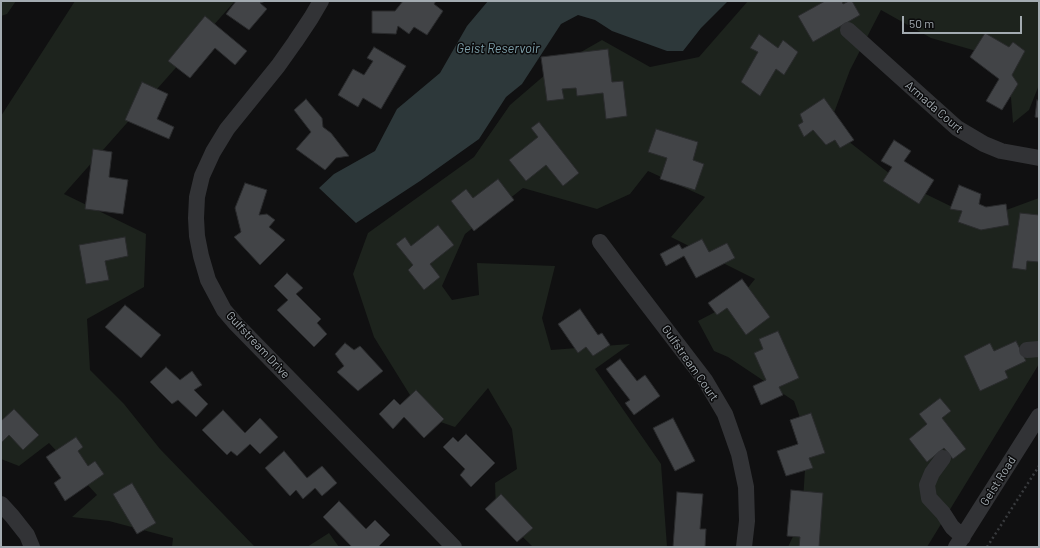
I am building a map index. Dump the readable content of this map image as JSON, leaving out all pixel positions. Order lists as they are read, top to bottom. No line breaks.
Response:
{"streets":{"street":["Armada Court","Gulfstream Drive","Gulfstream Court","Geist Road"]},"water":["Geist Reservoir"],"scale_bar":"50 m"}
